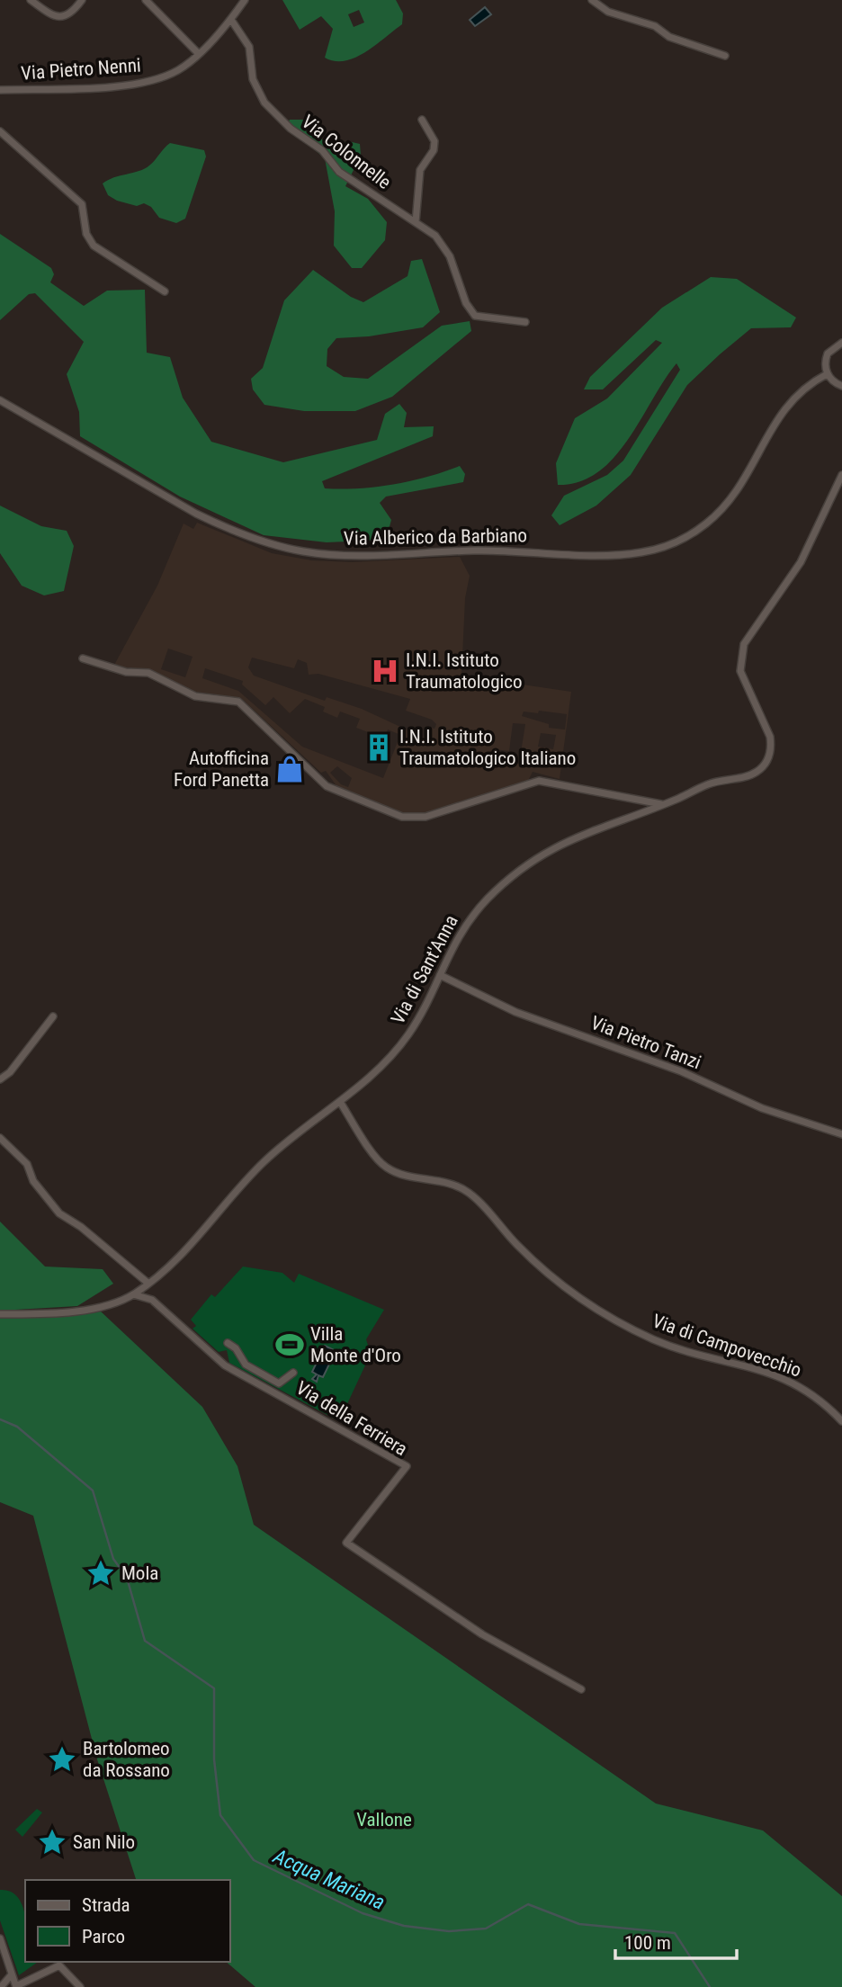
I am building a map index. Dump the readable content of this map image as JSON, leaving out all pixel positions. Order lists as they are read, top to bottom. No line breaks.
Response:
{"streets":{"street":["Via Pietro Nenni","Via Colonnelle","Via Alberico da Barbiano","Via di Sant'Anna","Via Pietro Tanzi","Via di Campovecchio","Via della Ferriera"]},"crossings":[["Via Pietro Nenni","Via Colonnelle"],["Via di Sant'Anna","Via Pietro Tanzi"],["Via di Sant'Anna","Via di Campovecchio"],["Via di Sant'Anna","Via della Ferriera"]],"water":["Acqua Mariana"],"parks":["Vallone"],"places":{"hospital":["I.N.I. Istituto Traumatologico"],"building":["I.N.I. Istituto Traumatologico Italiano"],"shop":["Autofficina Ford Panetta"],"sports":["Villa Monte d'Oro"],"place":["Mola","Bartolomeo da Rossano","San Nilo"]},"legend":["Strada","Parco"],"scale_bar":"100 m"}
